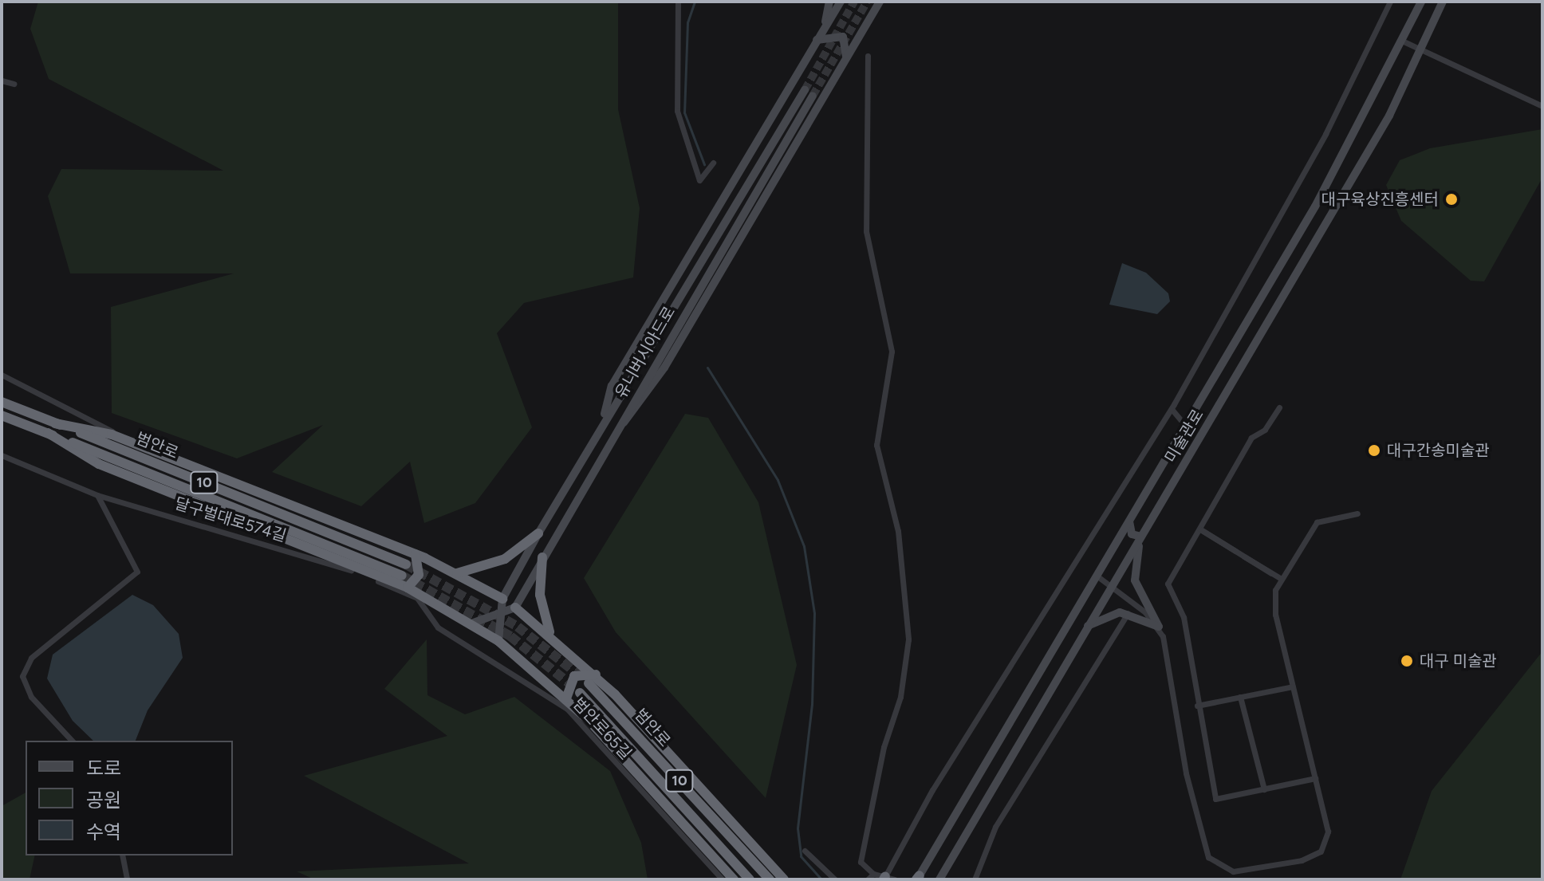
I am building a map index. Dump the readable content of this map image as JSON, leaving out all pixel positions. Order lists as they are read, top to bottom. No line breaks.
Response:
{"streets":{"highway":["범안로","10"],"main road":["유니버시아드로","미술관로"],"street":["달구벌대로574길","범안로65길"]},"crossings":[["달구벌대로574길","범안로65길"]],"places":["대구육상진흥센터","대구간송미술관","대구 미술관"],"legend":["도로","공원","수역"]}
